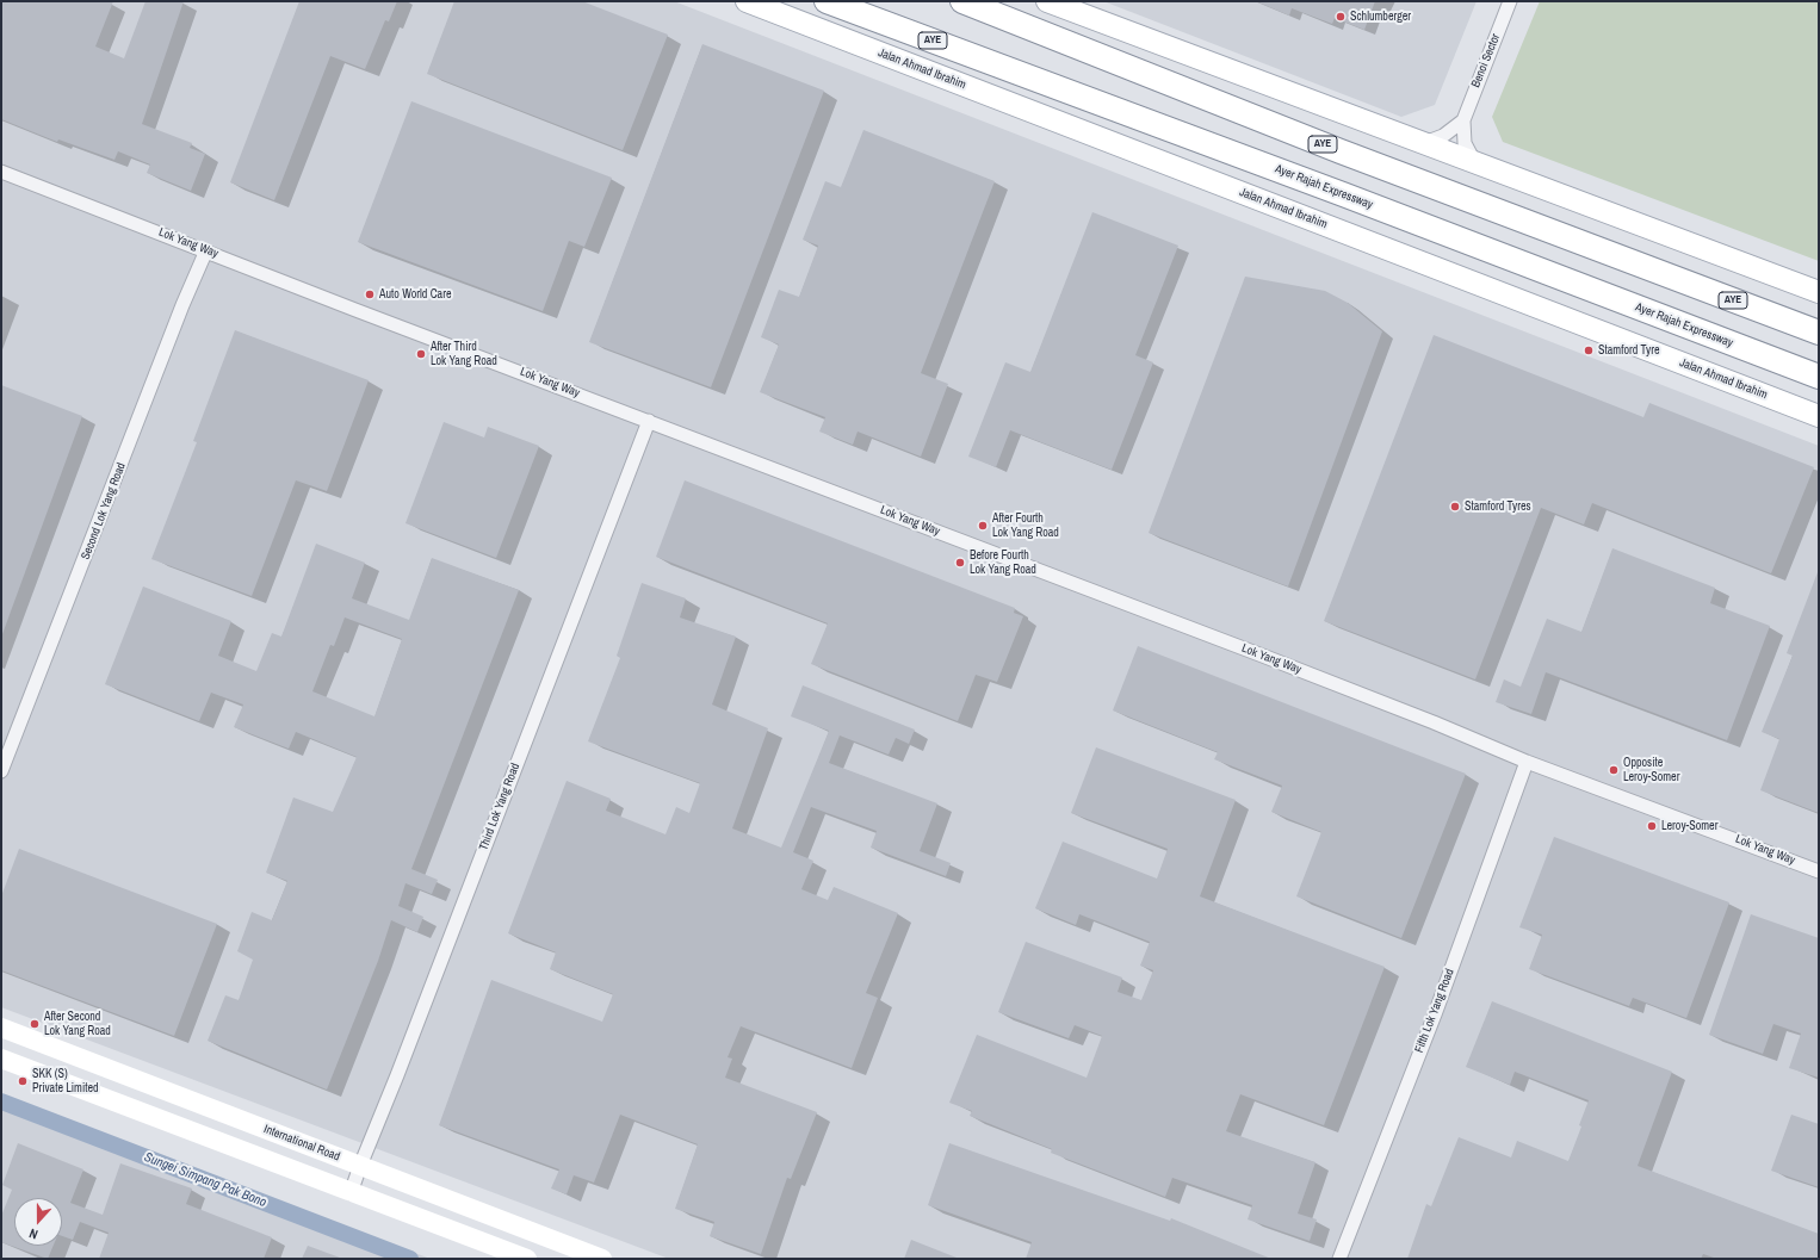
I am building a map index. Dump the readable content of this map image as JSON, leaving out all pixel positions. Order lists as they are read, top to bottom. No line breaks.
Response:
{"streets":{"highway":["AYE","Ayer Rajah Expressway"],"main road":["Jalan Ahmad Ibrahim","International Road"],"street":["Benoi Sector","Lok Yang Way","Second Lok Yang Road","Third Lok Yang Road","Fifth Lok Yang Road"]},"crossings":[["Lok Yang Way","Second Lok Yang Road"],["Lok Yang Way","Third Lok Yang Road"],["Lok Yang Way","Fifth Lok Yang Road"],["Third Lok Yang Road","International Road"]],"water":["Sungei Simpang Pak Bono"],"places":["Schlumberger","Auto World Care","Stamford Tyre","After Third Lok Yang Road","Stamford Tyres","After Fourth Lok Yang Road","Before Fourth Lok Yang Road","Opposite Leroy-Somer","Leroy-Somer","After Second Lok Yang Road","SKK (S) Private Limited"],"north":"bottom"}
